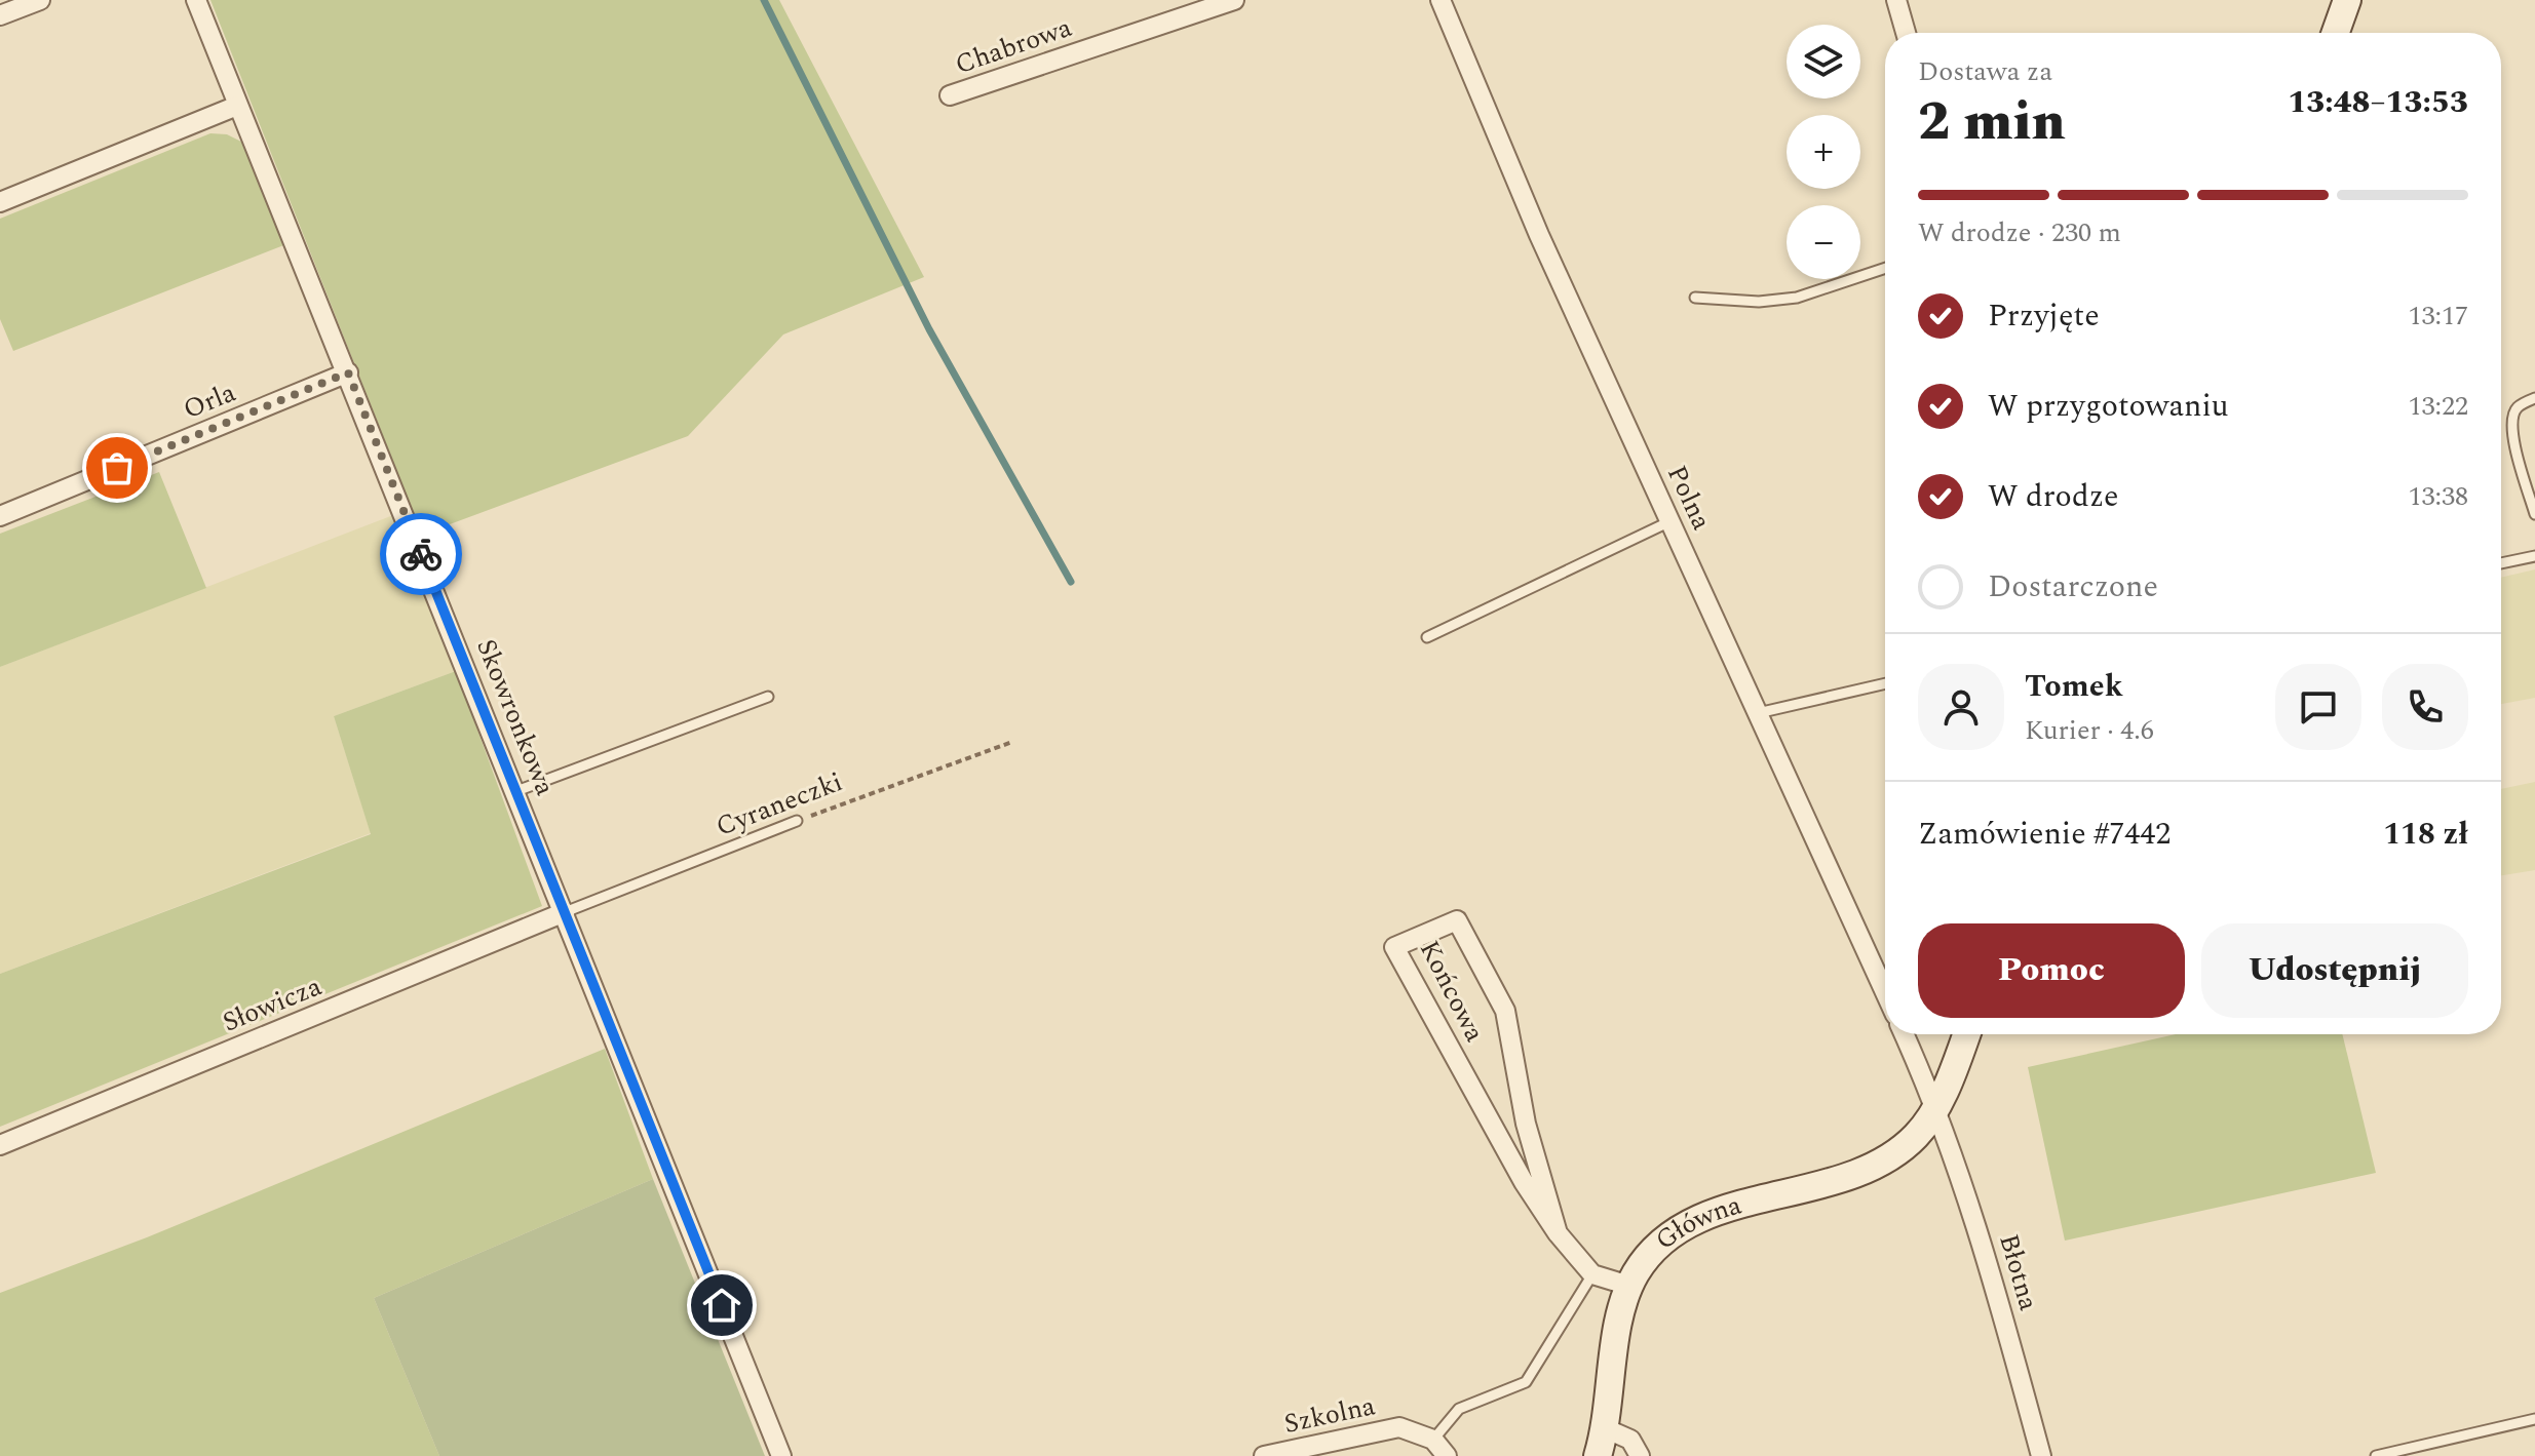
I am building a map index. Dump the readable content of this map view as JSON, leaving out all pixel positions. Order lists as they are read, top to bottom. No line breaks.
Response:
{"streets":{"street":["Chabrowa","Orla","Polna","Skowronkowa","Końcowa","Słowicza","Główna","Błotna","Szkolna"],"lane":["Cyraneczki"]},"crossings":[["Orla","Skowronkowa"],["Skowronkowa","Cyraneczki"],["Skowronkowa","Słowicza"],["Cyraneczki","Słowicza"],["Główna","Błotna"]],"page":{"map_buttons":["+","−"],"heading":["2 min","Dostawa za","13:48–13:53"],"panel":["Tomek","Kurier · 4.6","Zamówienie #7442","118 zł"],"bar":"W drodze · 230 m","list":[["Przyjęte","13:17"],["W przygotowaniu","13:22"],["W drodze","13:38"],"Dostarczone"],"buttons":["Pomoc","Udostępnij"]}}
